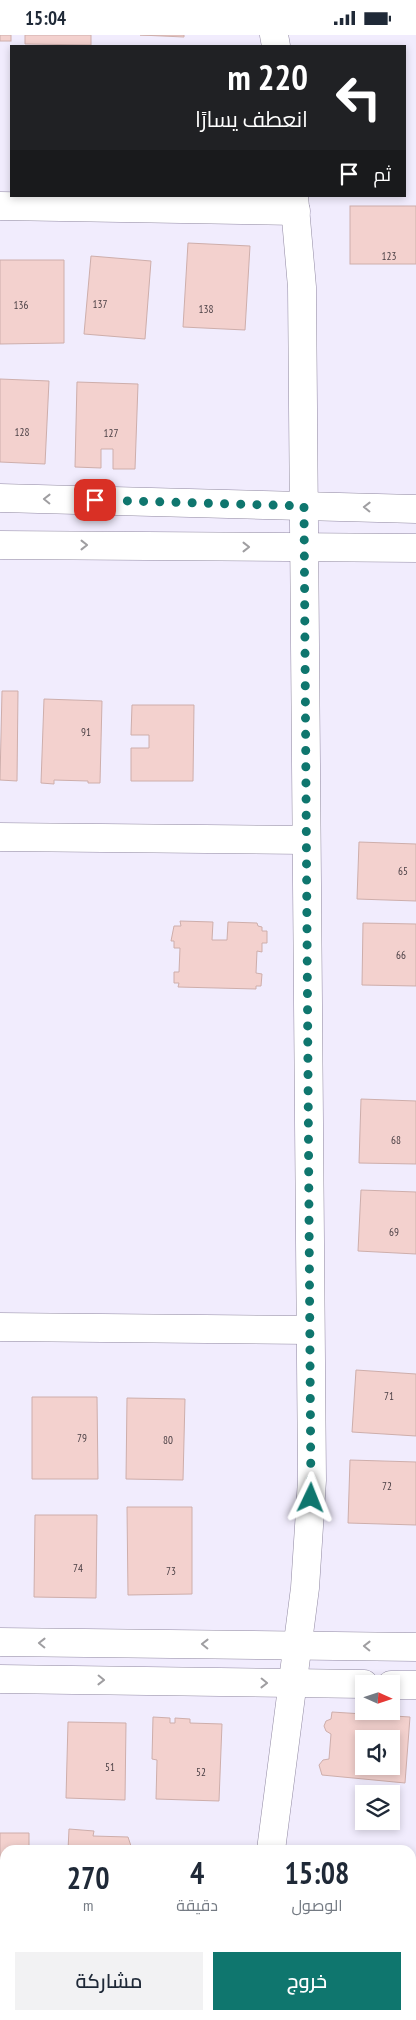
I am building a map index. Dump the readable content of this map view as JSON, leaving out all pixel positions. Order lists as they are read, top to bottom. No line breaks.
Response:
{"house_numbers":["123","137","136","138","128","127","91","65","66","68","69","71","79","80","72","74","73","51","52"],"north":"right","page":{"status":"15:04","turn":["220 m","انعطف يسارًا"],"then":"ثم","eta":["15:08","الوصول","4","دقيقة","270","m"],"buttons":["خروج","مشاركة"]}}
